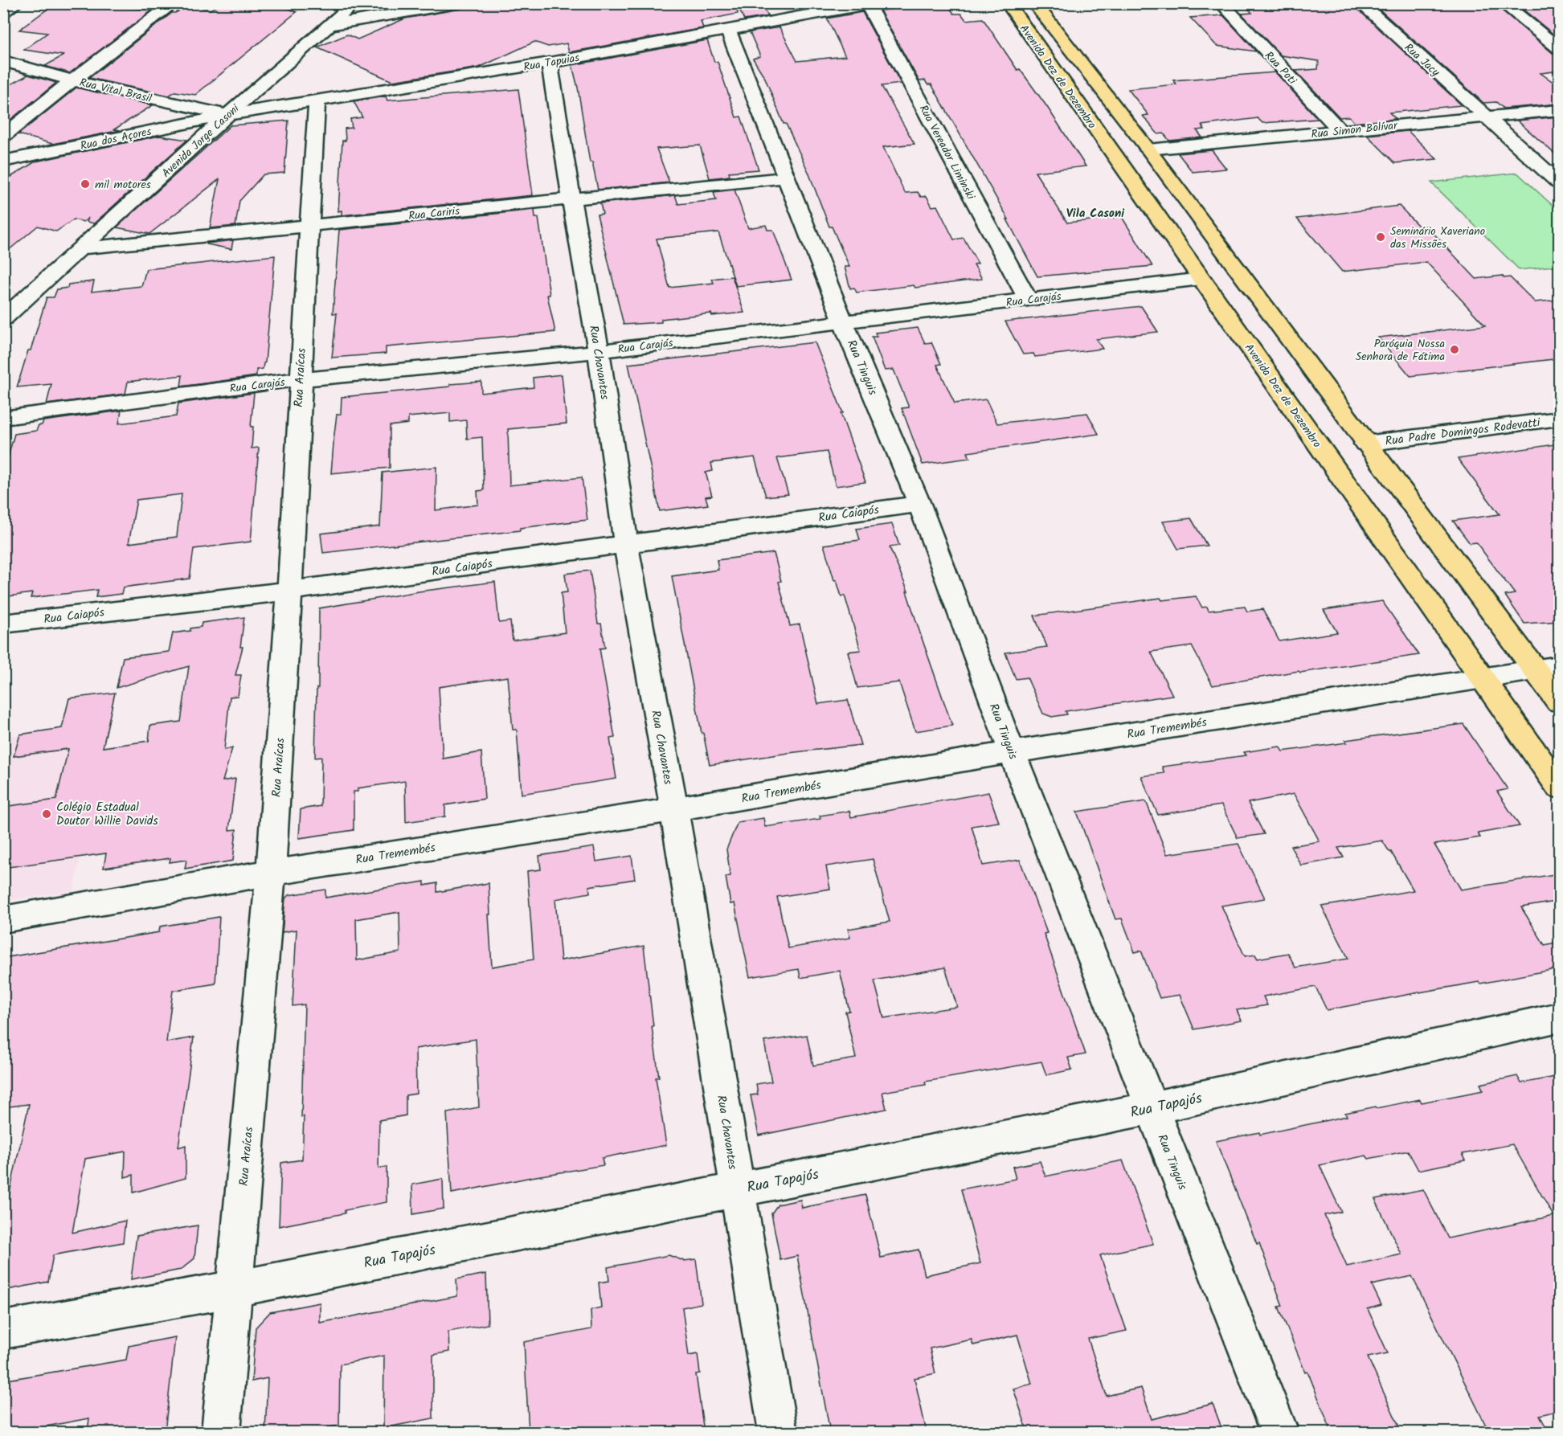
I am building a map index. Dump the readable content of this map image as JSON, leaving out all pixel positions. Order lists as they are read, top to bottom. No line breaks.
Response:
{"streets":{"highway":["Avenida Dez de Dezembro"],"street":["Rua Jacy","Rua Tapuias","Rua Poti","Rua Vital Brasil","Rua Simon Bolívar","Rua dos Açores","Avenida Jorge Casoni","Rua Vereador Liminski","Rua Cariris","Rua Carajás","Rua Chavantes","Rua Tinguis","Rua Araícas","Rua Padre Domingos Rodevatti","Rua Caiapós","Rua Tremembés","Rua Tapajós"]},"crossings":[["Rua Jacy","Rua Simon Bolívar"],["Rua Tapuias","Rua Vital Brasil"],["Rua Tapuias","Rua dos Açores"],["Rua Tapuias","Avenida Jorge Casoni"],["Rua Tapuias","Rua Vereador Liminski"],["Rua Tapuias","Rua Chavantes"],["Rua Tapuias","Rua Tinguis"],["Rua Tapuias","Rua Araícas"],["Rua Poti","Rua Simon Bolívar"],["Avenida Dez de Dezembro","Rua Simon Bolívar"],["Avenida Dez de Dezembro","Rua Carajás"],["Avenida Dez de Dezembro","Rua Padre Domingos Rodevatti"],["Avenida Dez de Dezembro","Rua Tremembés"],["Rua Vital Brasil","Rua dos Açores"],["Rua Vital Brasil","Avenida Jorge Casoni"],["Rua dos Açores","Avenida Jorge Casoni"],["Avenida Jorge Casoni","Rua Cariris"],["Rua Vereador Liminski","Rua Carajás"],["Rua Cariris","Rua Chavantes"],["Rua Cariris","Rua Tinguis"],["Rua Cariris","Rua Araícas"],["Rua Carajás","Rua Chavantes"],["Rua Carajás","Rua Tinguis"],["Rua Carajás","Rua Araícas"],["Rua Chavantes","Rua Caiapós"],["Rua Chavantes","Rua Tremembés"],["Rua Chavantes","Rua Tapajós"],["Rua Tinguis","Rua Caiapós"],["Rua Tinguis","Rua Tremembés"],["Rua Tinguis","Rua Tapajós"],["Rua Araícas","Rua Caiapós"],["Rua Araícas","Rua Tremembés"],["Rua Araícas","Rua Tapajós"]],"districts":["Vila Casoni"],"places":["mil motores","Seminário Xaveriano das Missões","Paróquia Nossa Senhora de Fátima","Colégio Estadual Doutor Willie Davids"]}
